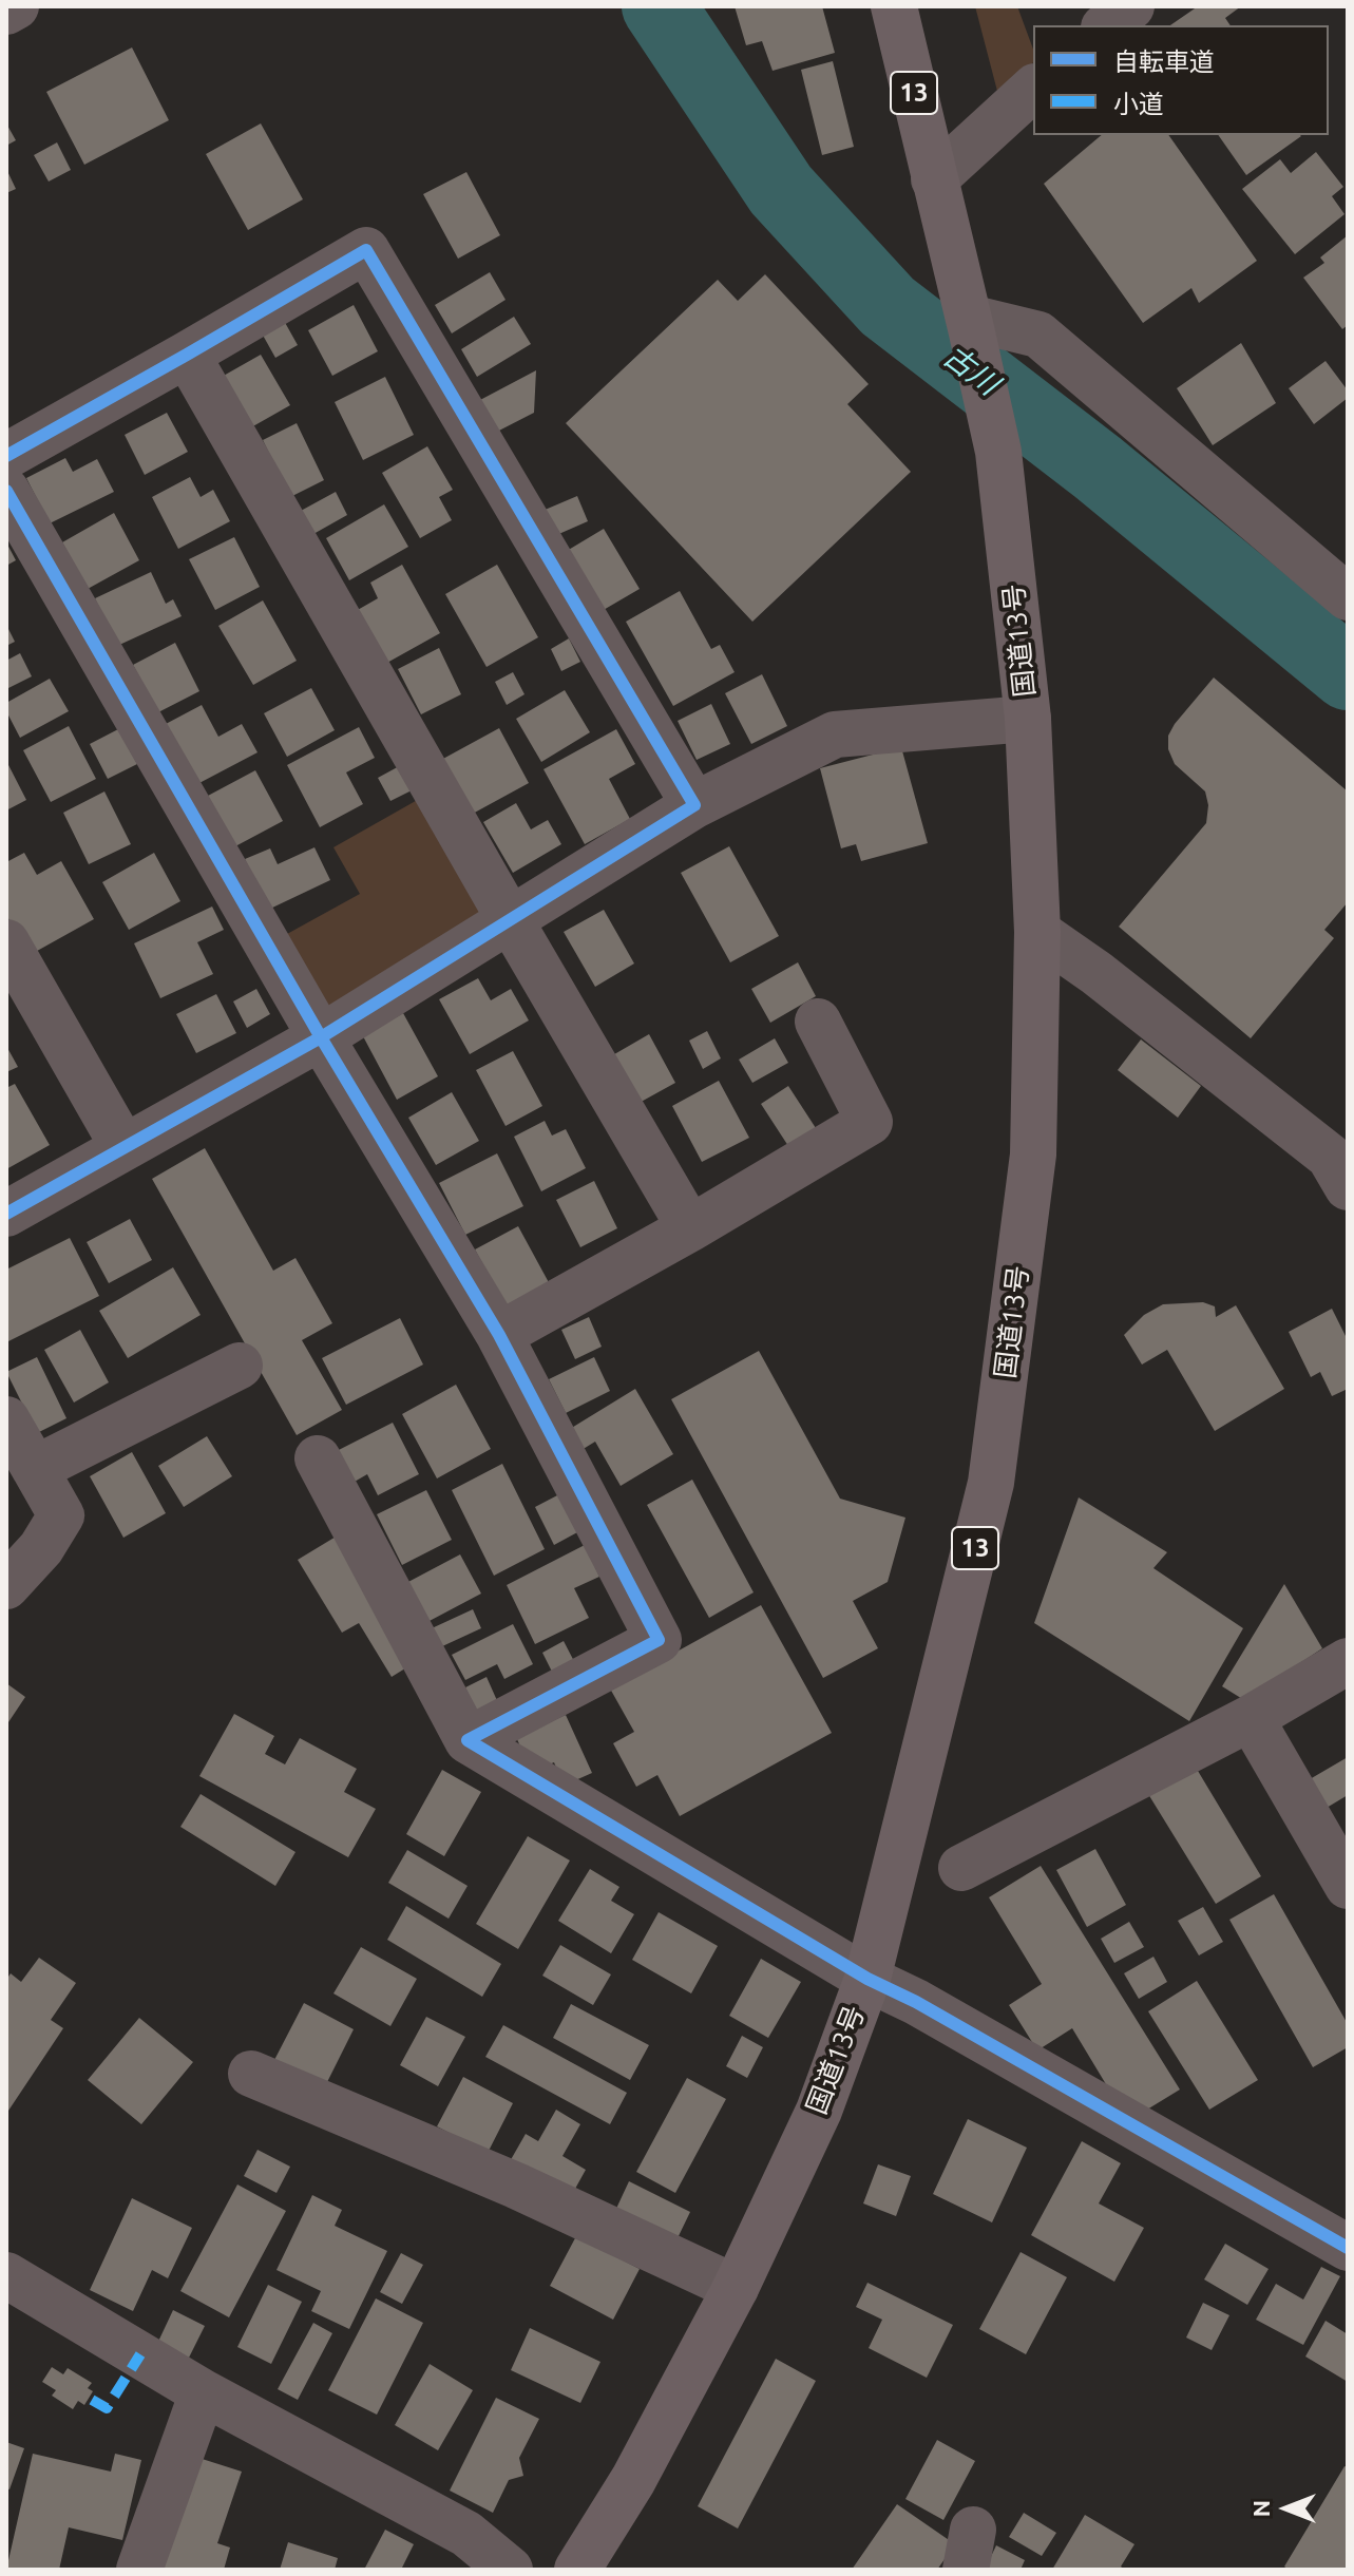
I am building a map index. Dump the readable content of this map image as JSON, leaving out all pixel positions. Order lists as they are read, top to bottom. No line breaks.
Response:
{"streets":{"highway":["13","国道13号"]},"water":["古川"],"legend":["自転車道","小道"],"north":"left"}
